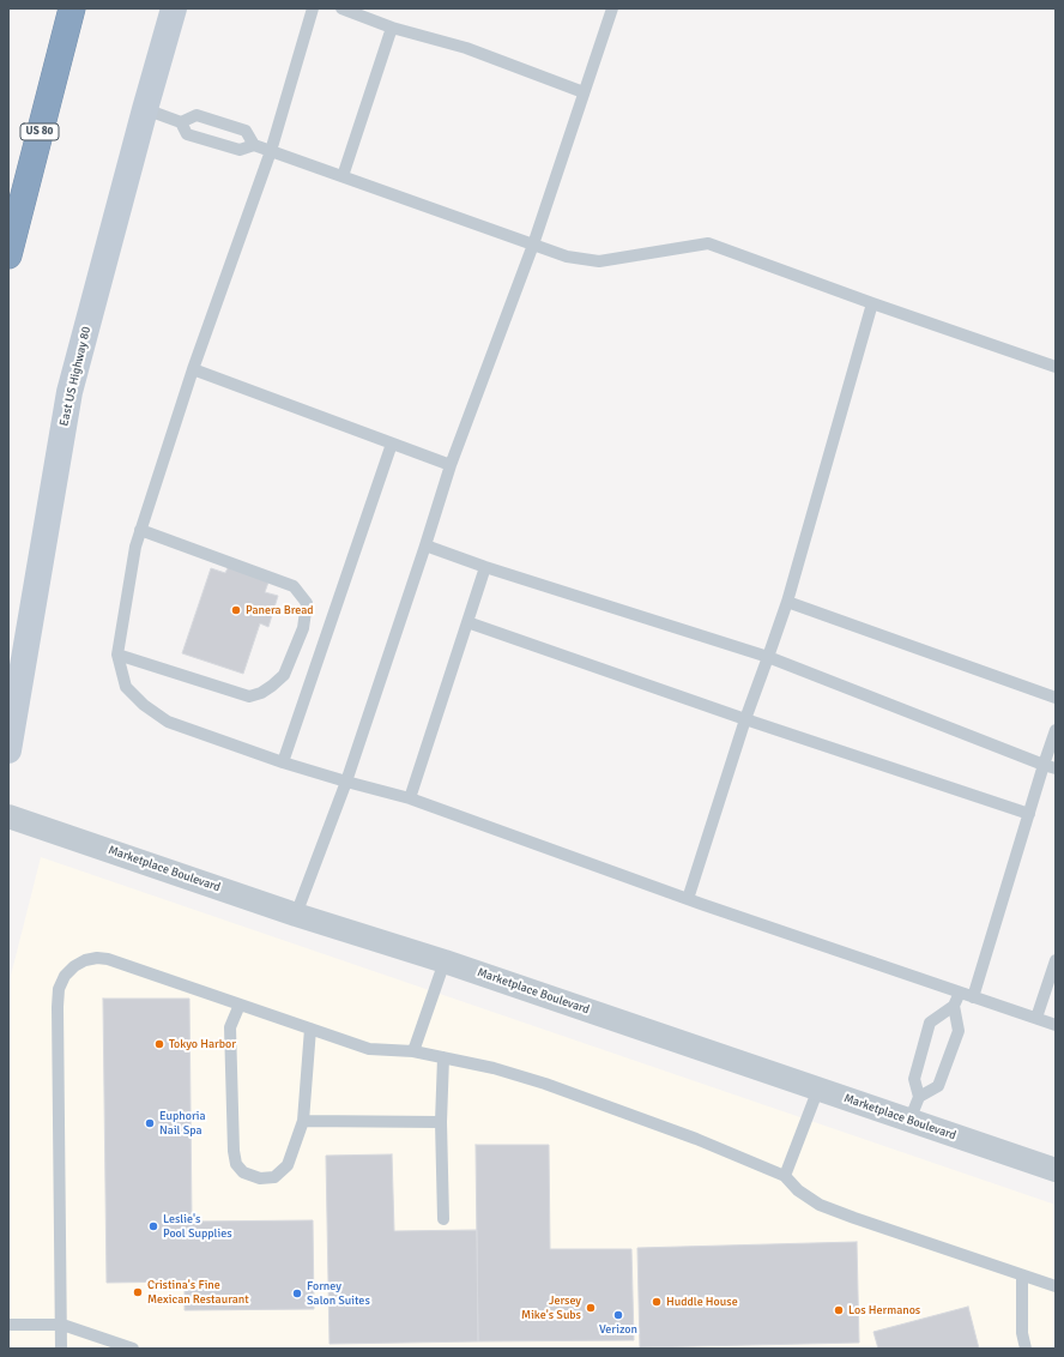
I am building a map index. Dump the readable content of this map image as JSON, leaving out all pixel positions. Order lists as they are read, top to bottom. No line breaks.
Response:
{"streets":{"highway":["US 80"],"main road":["East US Highway 80"],"street":["Marketplace Boulevard"]},"places":["Panera Bread","Tokyo Harbor","Euphoria Nail Spa","Leslie's Pool Supplies","Cristina's Fine Mexican Restaurant","Forney Salon Suites","Huddle House","Jersey Mike's Subs","Los Hermanos","Verizon"]}
